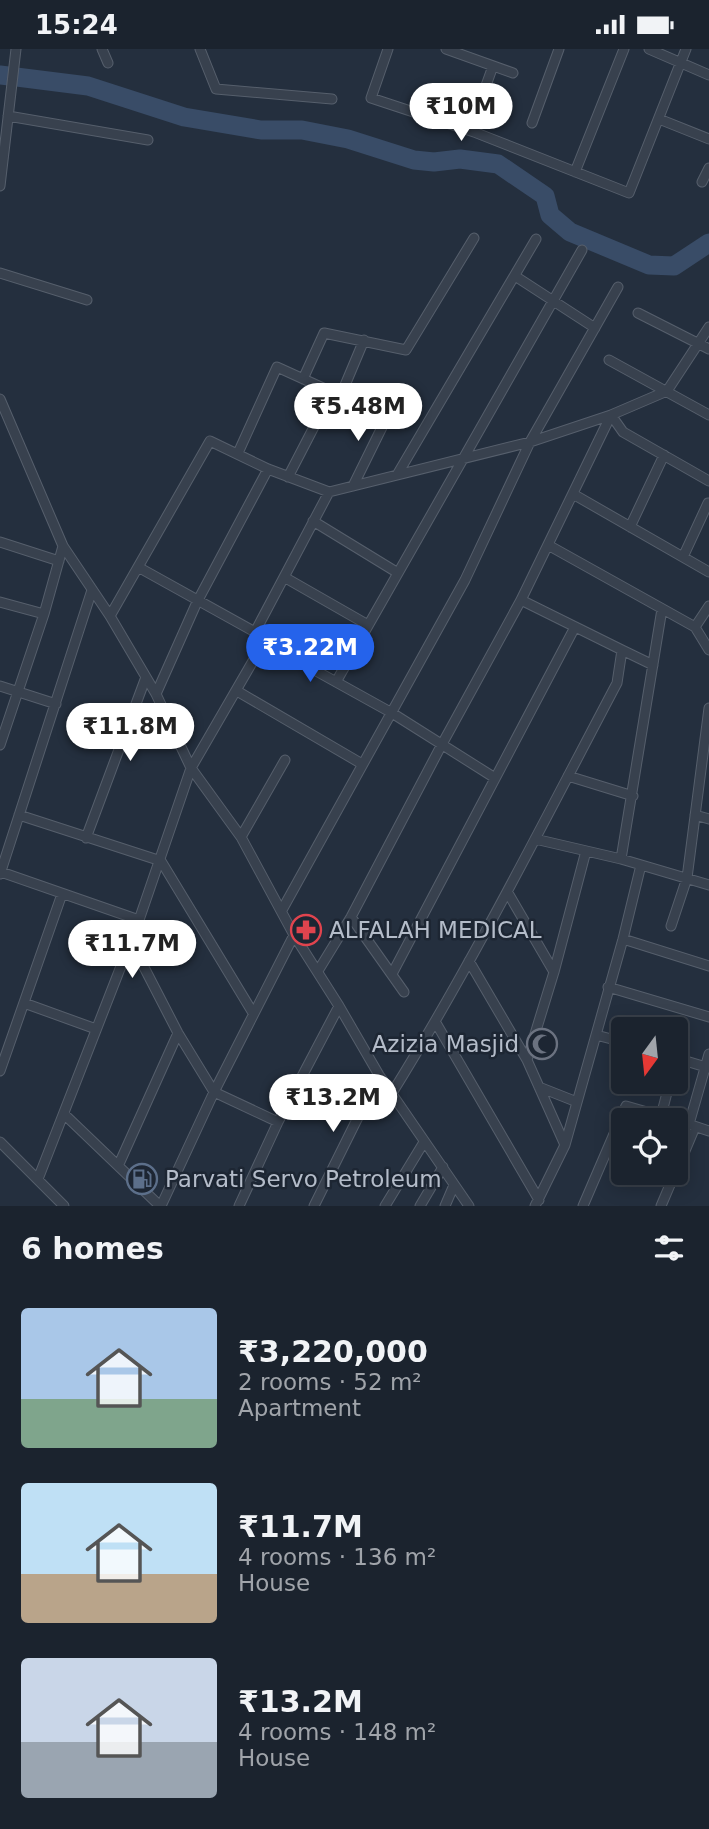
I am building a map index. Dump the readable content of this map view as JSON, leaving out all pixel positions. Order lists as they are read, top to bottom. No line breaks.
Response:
{"places":{"pharmacy":["ALFALAH MEDICAL"],"mosque":["Azizia Masjid"],"fuel station":["Parvati Servo Petroleum"]},"north":"bottom","page":{"status":"15:24","price":["₹10M","₹5.48M","₹3.22M","₹11.8M","₹11.7M","₹13.2M"],"heading":"6 homes","list":[{"name":"₹3,220,000","note":"2 rooms · 52 m² · Apartment"},{"name":"₹11.7M","note":"4 rooms · 136 m² · House"},{"name":"₹13.2M","note":"4 rooms · 148 m² · House"}]}}
